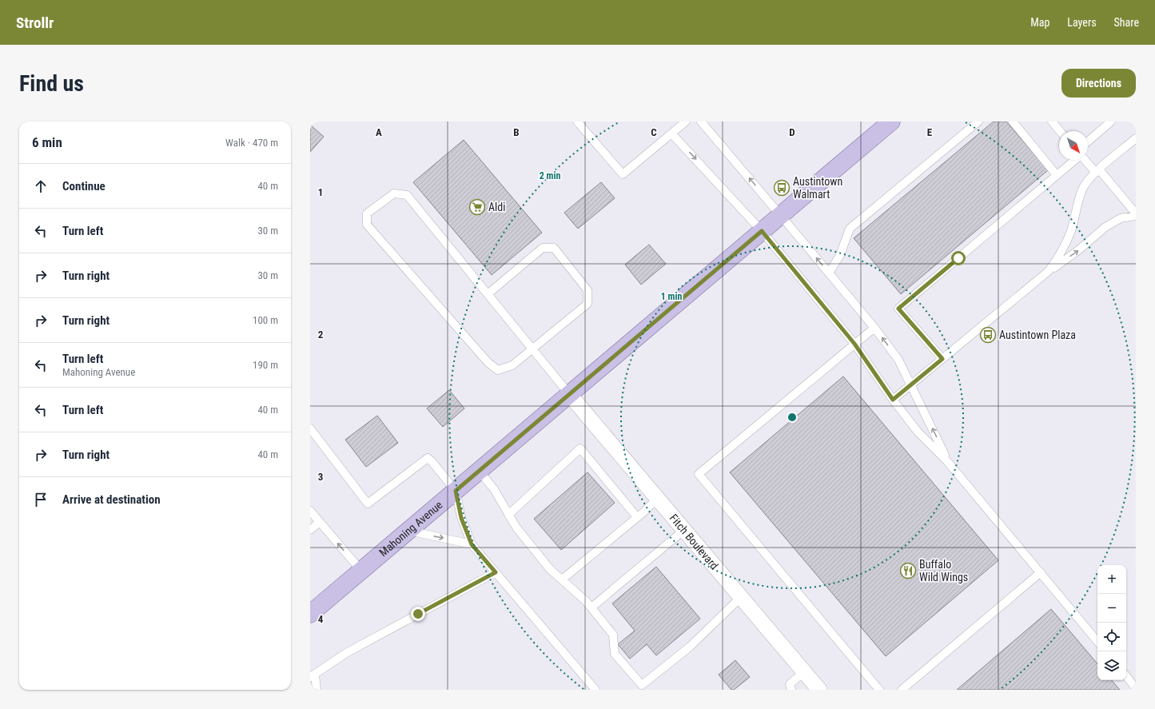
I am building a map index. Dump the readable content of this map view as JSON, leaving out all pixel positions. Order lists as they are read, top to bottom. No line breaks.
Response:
{"streets":{"main road":["Mahoning Avenue"],"street":["Fitch Boulevard"]},"crossings":[["Mahoning Avenue","Fitch Boulevard"]],"places":{"bus stop":["Austintown Walmart","Austintown Plaza"],"supermarket":["Aldi"],"restaurant":["Buffalo Wild Wings"]},"north":"bottom right","page":{"header":"Strollr","nav":["Map","Layers","Share"],"buttons":"Directions","title":"Find us","heading":["6 min","Walk · 470 m"],"list":[["Continue","40 m"],["Turn left","30 m"],["Turn right","30 m"],["Turn right","100 m"],["Turn left","Mahoning Avenue","190 m"],["Turn left","40 m"],["Turn right","40 m"],"Arrive at destination"],"map_buttons":["+","−"]},"grid":{"columns":["A","B","C","D","E"],"rows":["1","2","3","4"]},"rings":["2 min","1 min"]}
